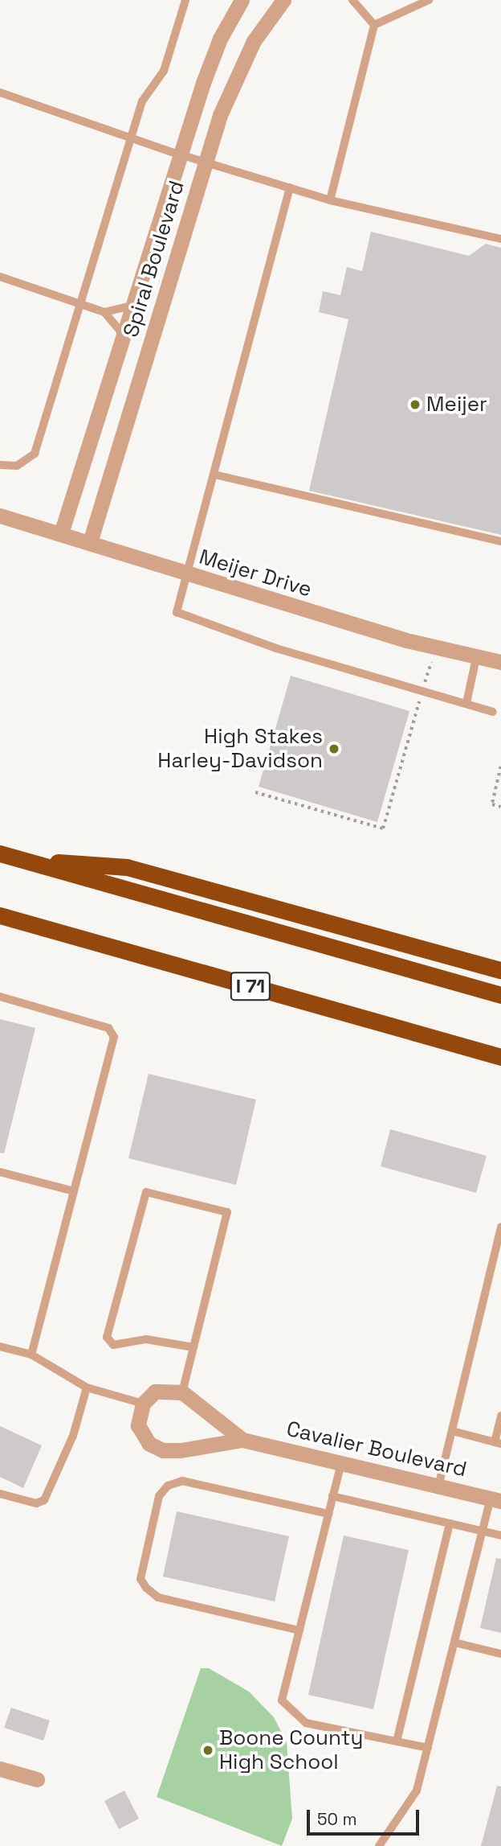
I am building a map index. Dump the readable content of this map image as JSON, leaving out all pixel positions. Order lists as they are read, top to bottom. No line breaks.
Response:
{"streets":{"highway":["I 71"],"street":["Spiral Boulevard","Meijer Drive","Cavalier Boulevard"]},"crossings":[["Spiral Boulevard","Meijer Drive"]],"places":["Meijer","High Stakes Harley-Davidson","Boone County High School"],"scale_bar":"50 m"}
